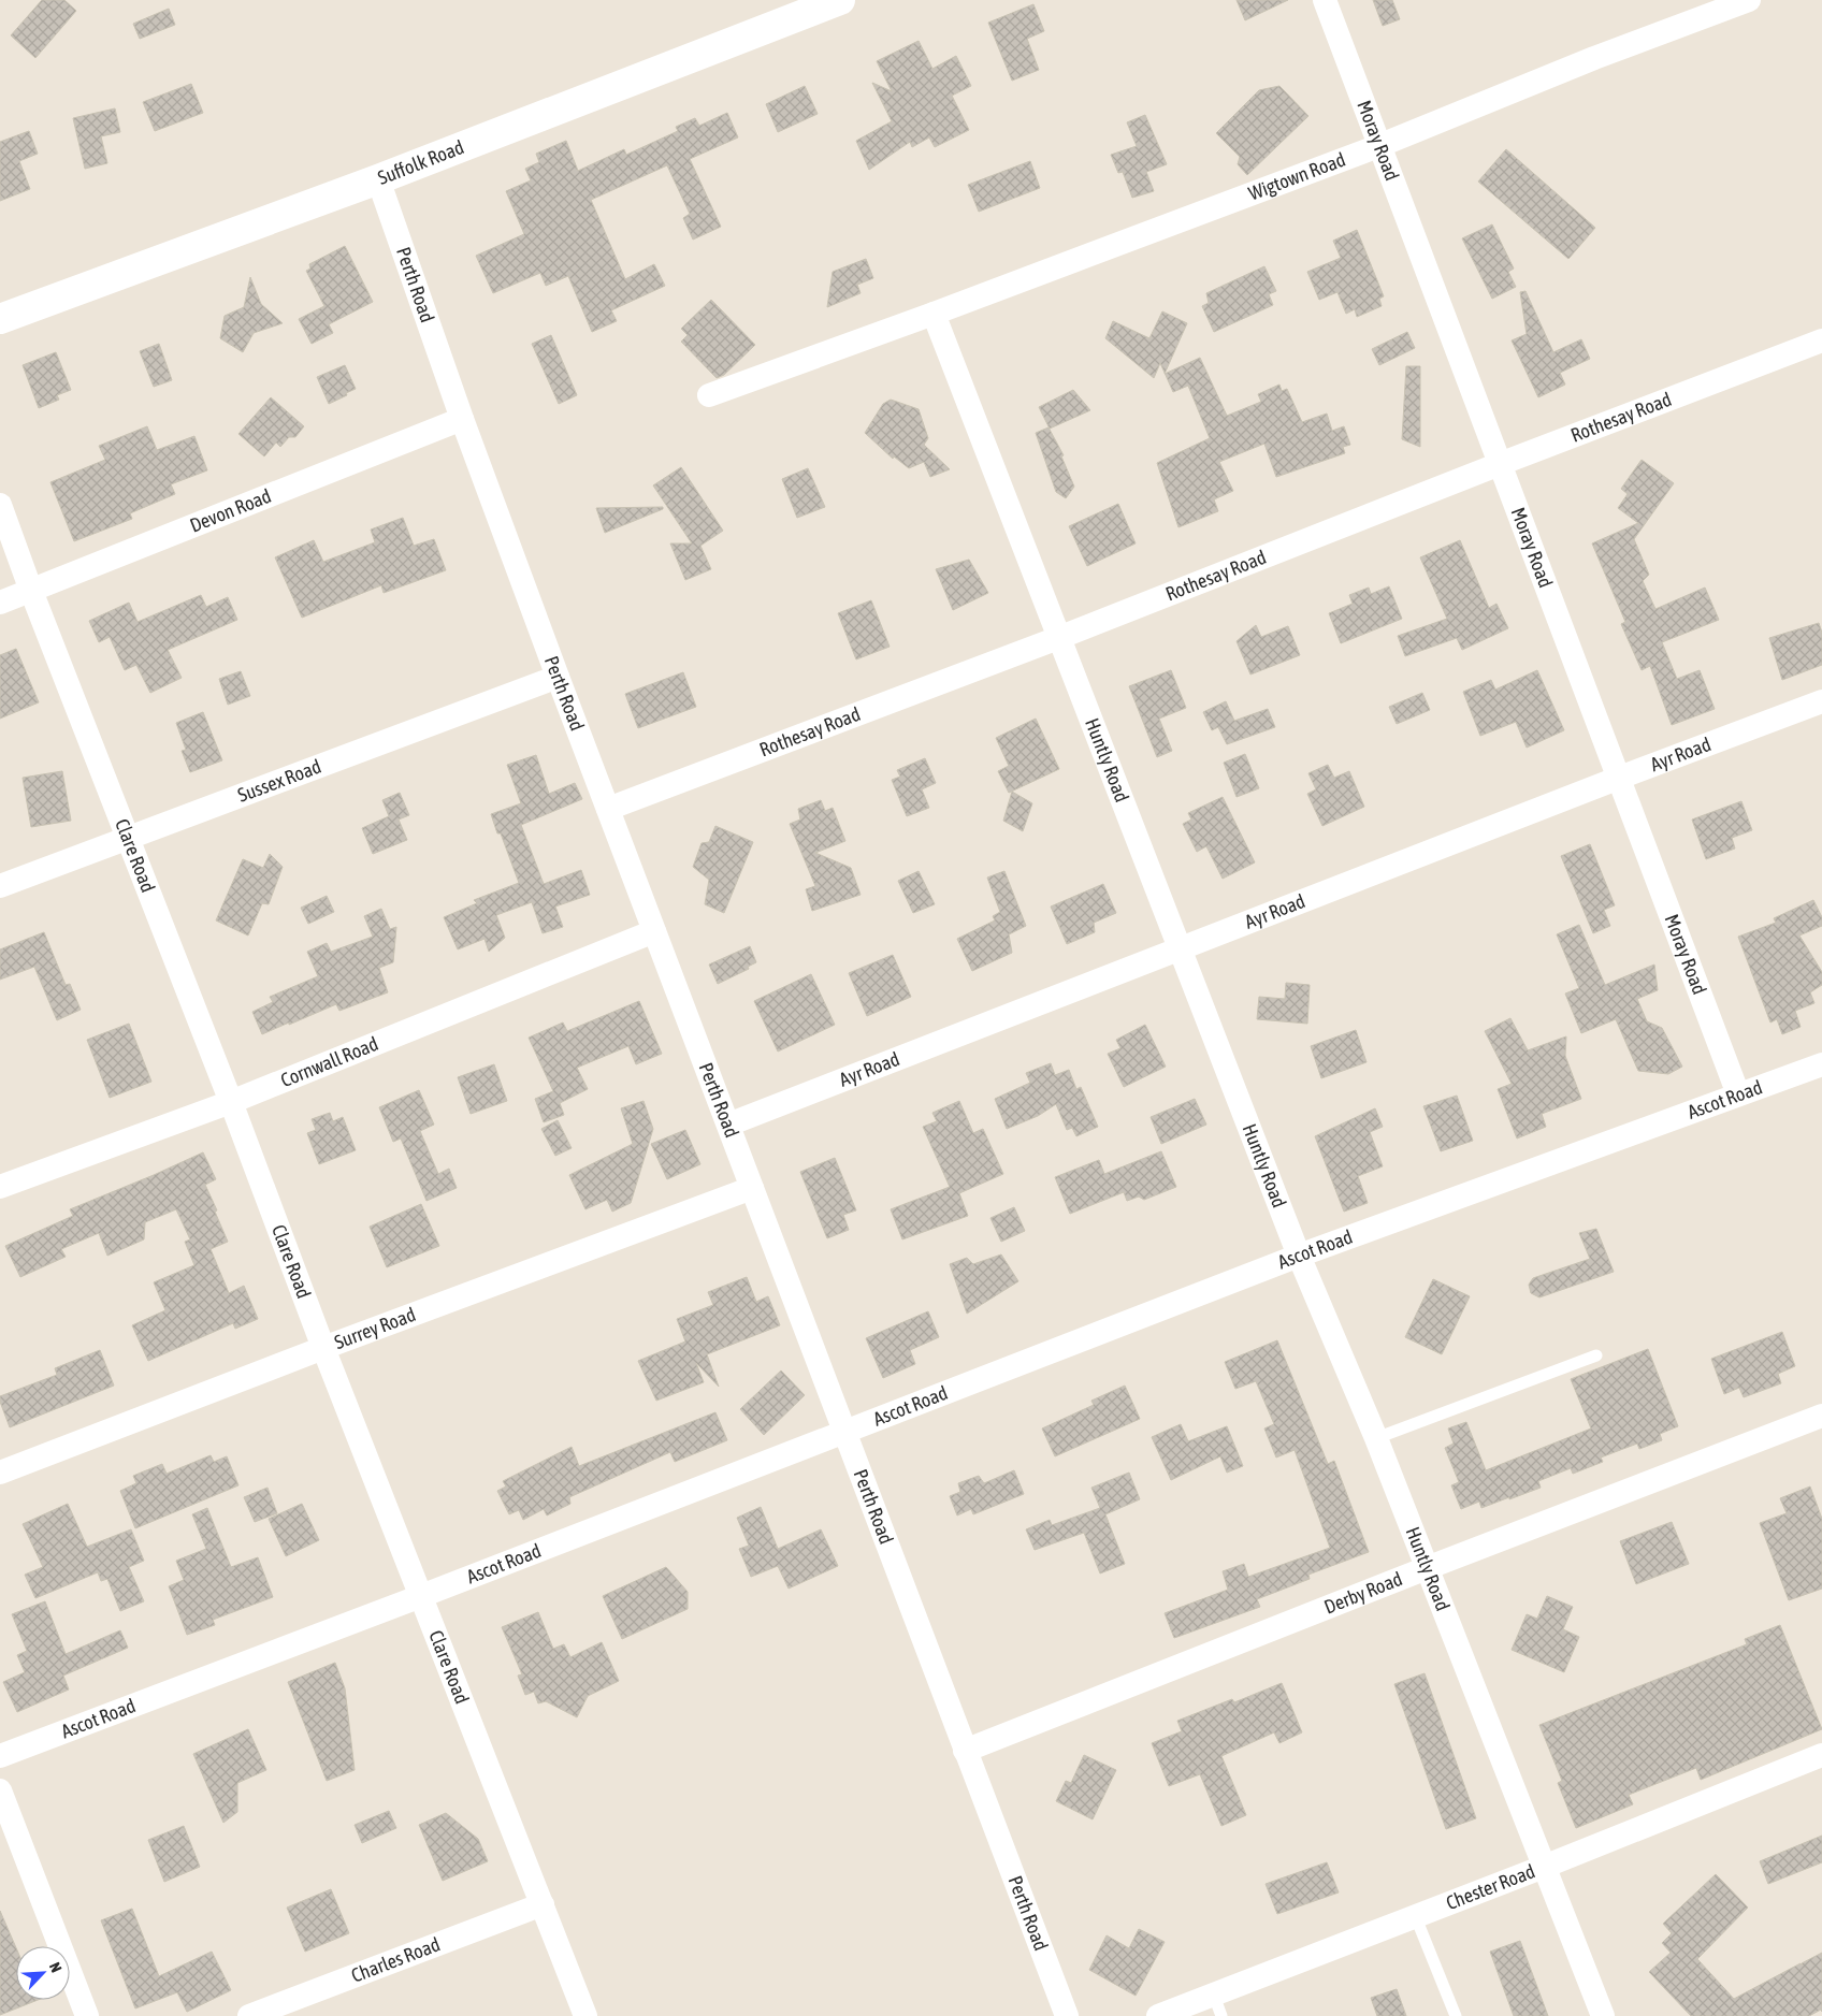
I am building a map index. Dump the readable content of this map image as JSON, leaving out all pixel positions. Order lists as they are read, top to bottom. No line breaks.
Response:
{"streets":{"street":["Moray Road","Suffolk Road","Wigtown Road","Perth Road","Rothesay Road","Devon Road","Ayr Road","Huntly Road","Sussex Road","Clare Road","Cornwall Road","Ascot Road","Surrey Road","Derby Road","Chester Road","Charles Road"]},"crossings":[["Moray Road","Wigtown Road"],["Moray Road","Rothesay Road"],["Moray Road","Ayr Road"],["Moray Road","Ascot Road"],["Suffolk Road","Perth Road"],["Wigtown Road","Huntly Road"],["Perth Road","Rothesay Road"],["Perth Road","Devon Road"],["Perth Road","Ayr Road"],["Perth Road","Sussex Road"],["Perth Road","Cornwall Road"],["Perth Road","Ascot Road"],["Perth Road","Surrey Road"],["Perth Road","Derby Road"],["Rothesay Road","Huntly Road"],["Devon Road","Clare Road"],["Ayr Road","Huntly Road"],["Huntly Road","Ascot Road"],["Huntly Road","Derby Road"],["Huntly Road","Chester Road"],["Sussex Road","Clare Road"],["Clare Road","Cornwall Road"],["Clare Road","Ascot Road"],["Clare Road","Surrey Road"],["Clare Road","Charles Road"]],"north":"top right"}
